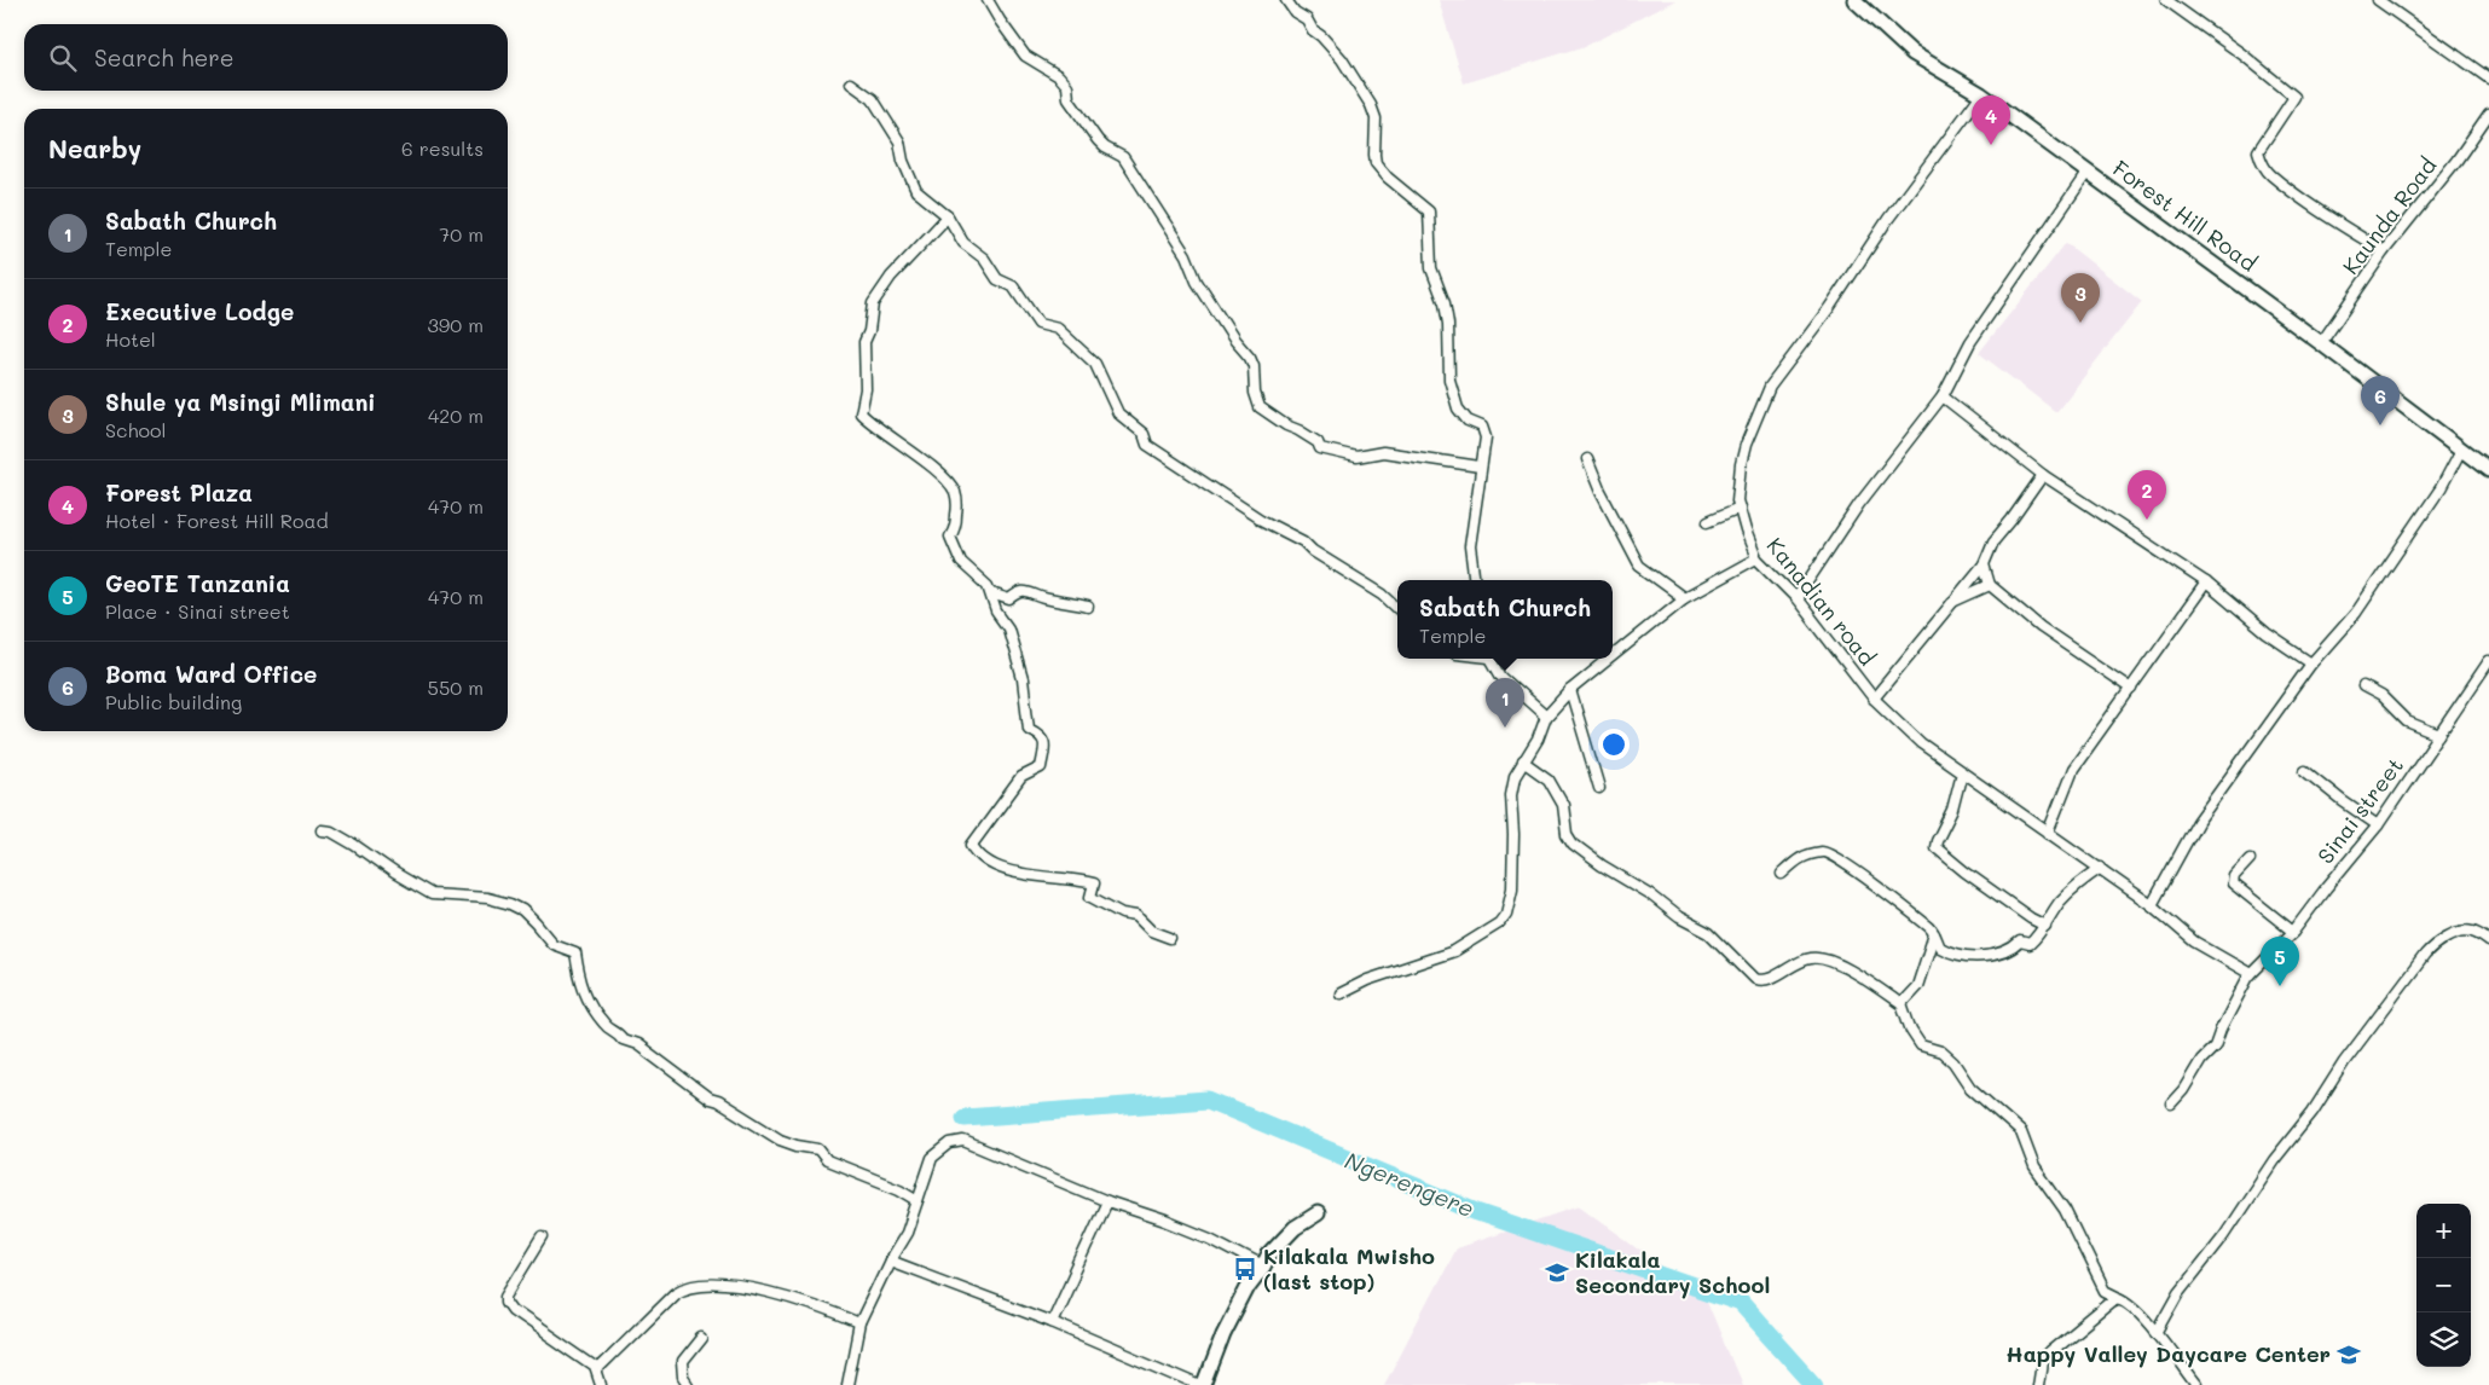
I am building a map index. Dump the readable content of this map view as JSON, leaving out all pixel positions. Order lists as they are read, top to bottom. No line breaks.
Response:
{"streets":{"street":["Forest Hill Road","Kaunda Road","Kanadian road","Sinai street"]},"crossings":[["Forest Hill Road","Kaunda Road"],["Forest Hill Road","Kanadian road"],["Kanadian road","Sinai street"]],"water":["Ngerengere"],"places":{"bus stop":["Kilakala Mwisho (last stop)"],"school or university":["Kilakala Secondary School","Happy Valley Daycare Center"]},"page":{"search":"Search here","pins":["4","3","6","2","1","5"],"heading":["Nearby","6 results"],"list":[{"mark":"1","name":"Sabath Church","note":"Temple","value":"70 m"},{"mark":"2","name":"Executive Lodge","note":"Hotel","value":"390 m"},{"mark":"3","name":"Shule ya Msingi Mlimani","note":"School","value":"420 m"},{"mark":"4","name":"Forest Plaza","note":"Hotel · Forest Hill Road","value":"470 m"},{"mark":"5","name":"GeoTE Tanzania","note":"Place · Sinai street","value":"470 m"},{"mark":"6","name":"Boma Ward Office","note":"Public building","value":"550 m"}],"popup":["Sabath Church","Temple"],"map_buttons":["+","−"]}}
